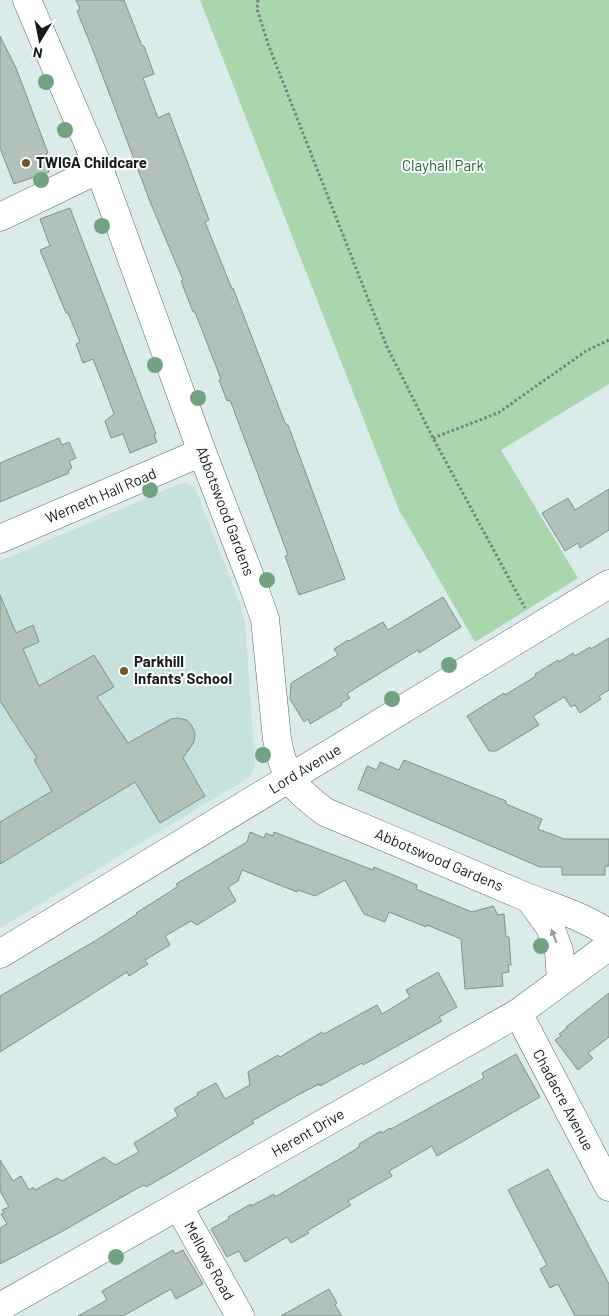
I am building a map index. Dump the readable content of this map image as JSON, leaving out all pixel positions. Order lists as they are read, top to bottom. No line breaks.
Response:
{"streets":{"street":["Werneth Hall Road","Abbotswood Gardens","Lord Avenue","Chadacre Avenue","Herent Drive","Mellows Road"]},"crossings":[["Werneth Hall Road","Abbotswood Gardens"],["Abbotswood Gardens","Lord Avenue"],["Chadacre Avenue","Herent Drive"],["Herent Drive","Mellows Road"]],"parks":["Clayhall Park"],"places":["TWIGA Childcare","Parkhill Infants' School"],"north":"bottom"}
